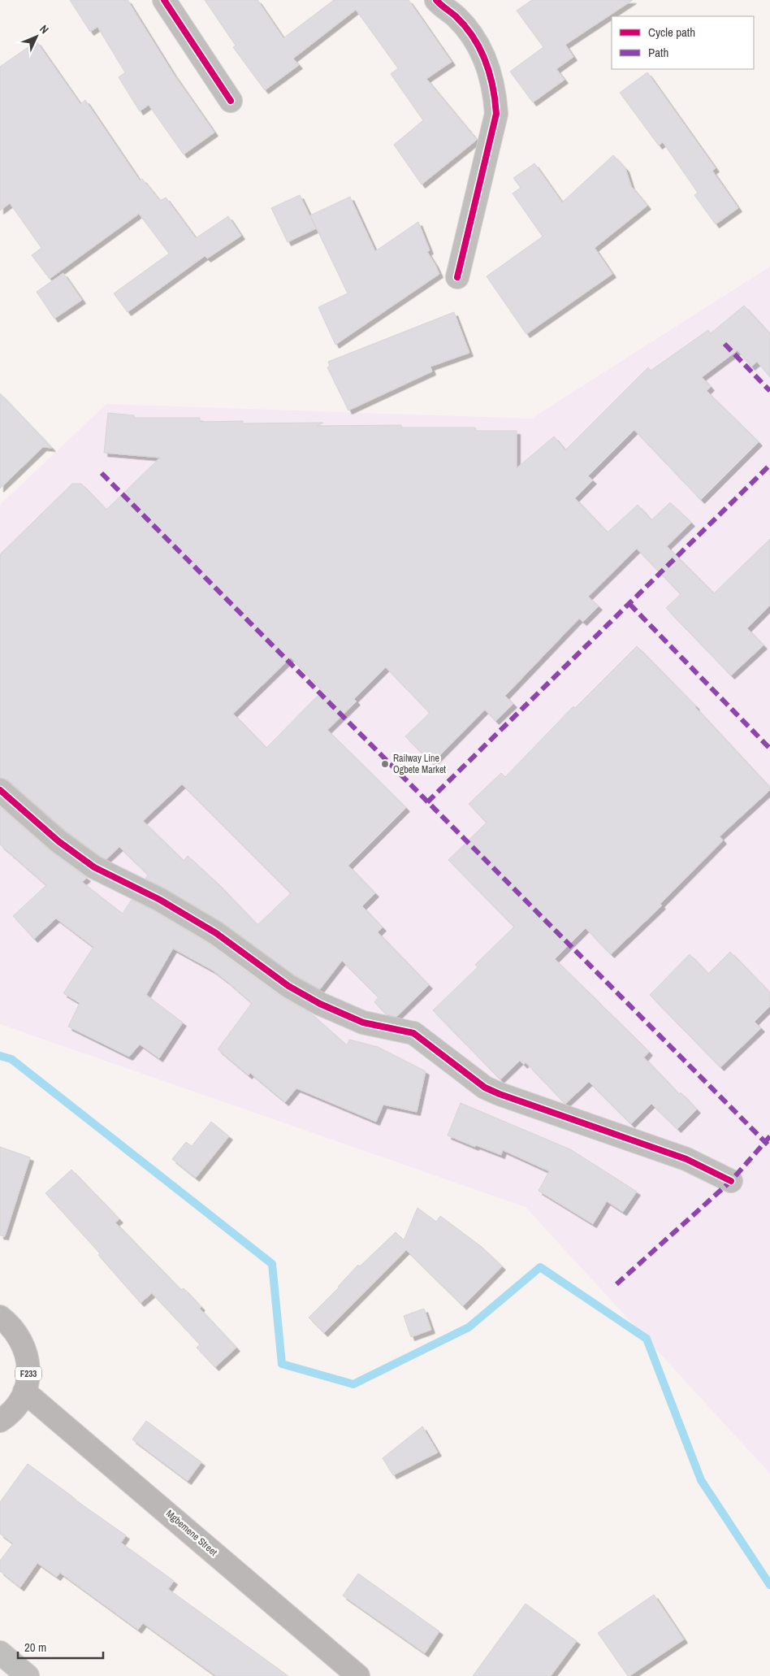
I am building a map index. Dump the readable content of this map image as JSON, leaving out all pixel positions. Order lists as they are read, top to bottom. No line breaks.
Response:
{"streets":{"main road":["F233","Mgbemene Street"]},"crossings":[["F233","Mgbemene Street"]],"places":["Railway Line Ogbete Market"],"legend":["Cycle path","Path"],"scale_bar":"20 m","north":"top right"}
